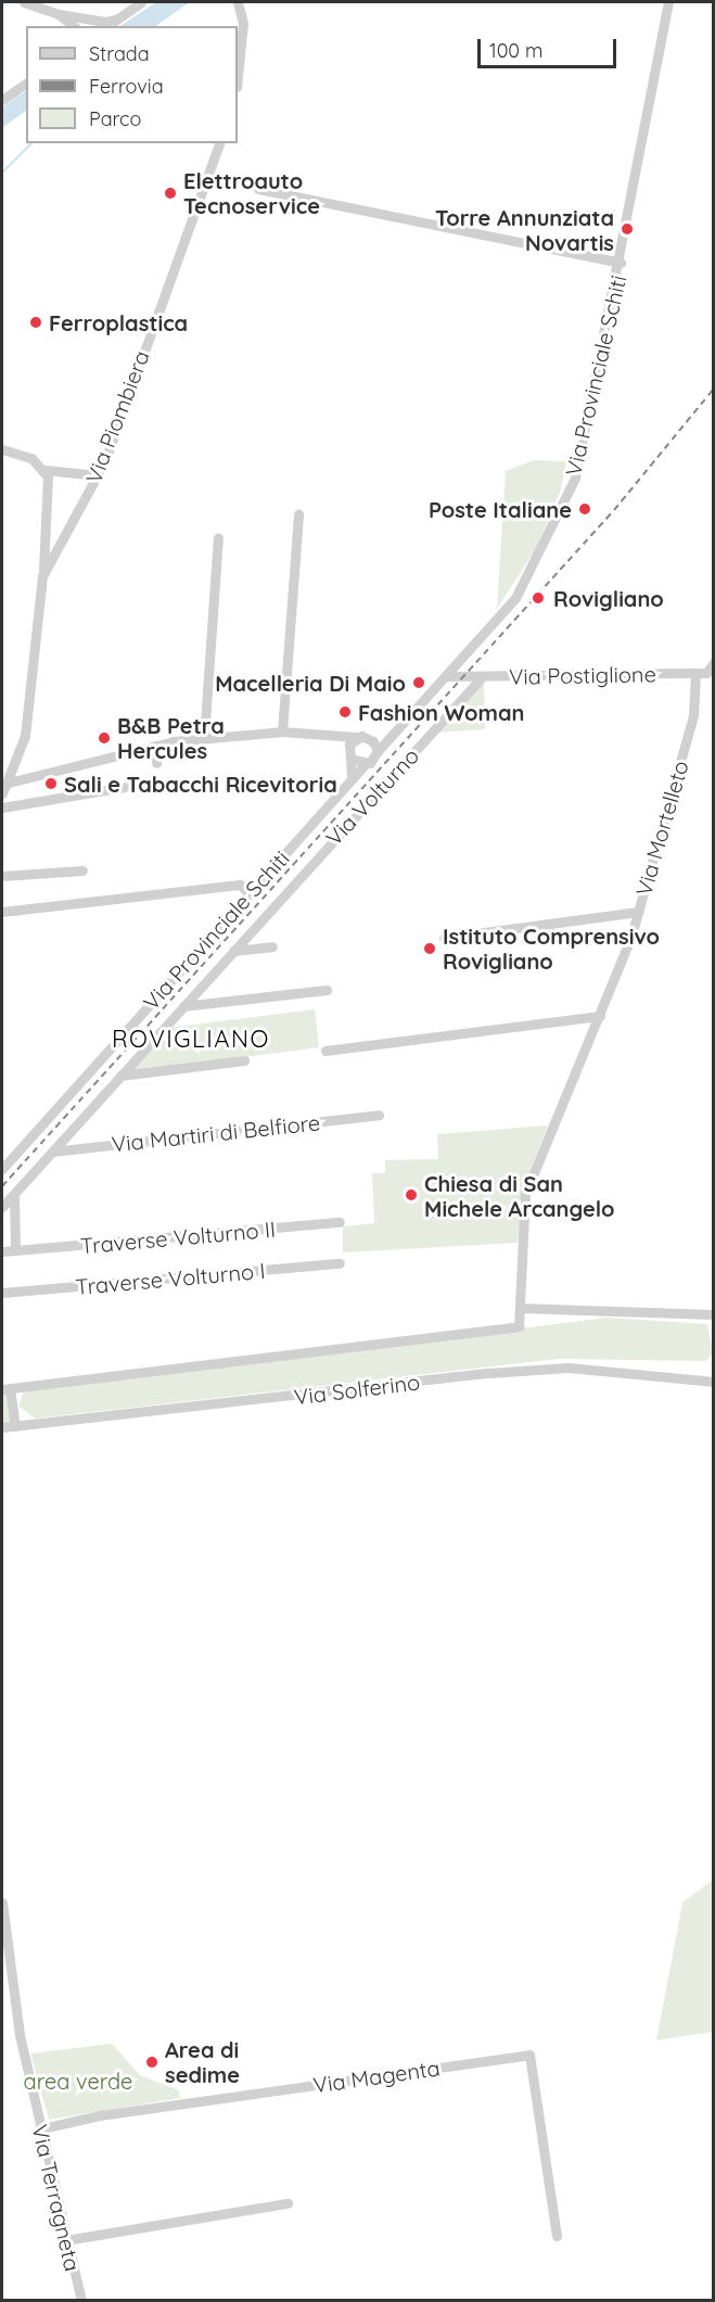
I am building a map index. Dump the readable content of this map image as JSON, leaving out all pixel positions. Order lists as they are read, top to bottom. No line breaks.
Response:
{"streets":{"street":["Via Provinciale Schiti","Via Piombiera","Via Postiglione","Via Volturno","Via Mortelleto","Via Martiri di Belfiore","Traverse Volturno II","Traverse Volturno I","Via Solferino","Via Magenta","Via Terragneta"]},"crossings":[["Via Provinciale Schiti","Via Postiglione"],["Via Postiglione","Via Volturno"],["Via Postiglione","Via Mortelleto"],["Via Volturno","Via Martiri di Belfiore"],["Via Mortelleto","Via Solferino"],["Via Magenta","Via Terragneta"]],"districts":["ROVIGLIANO"],"parks":["area verde"],"places":["Elettroauto Tecnoservice","Torre Annunziata Novartis","Ferroplastica","Poste Italiane","Rovigliano","Macelleria Di Maio","Fashion Woman","B&B Petra Hercules","Sali e Tabacchi Ricevitoria","Istituto Comprensivo Rovigliano","Chiesa di San Michele Arcangelo","Area di sedime"],"legend":["Strada","Ferrovia","Parco"],"scale_bar":"100 m"}
